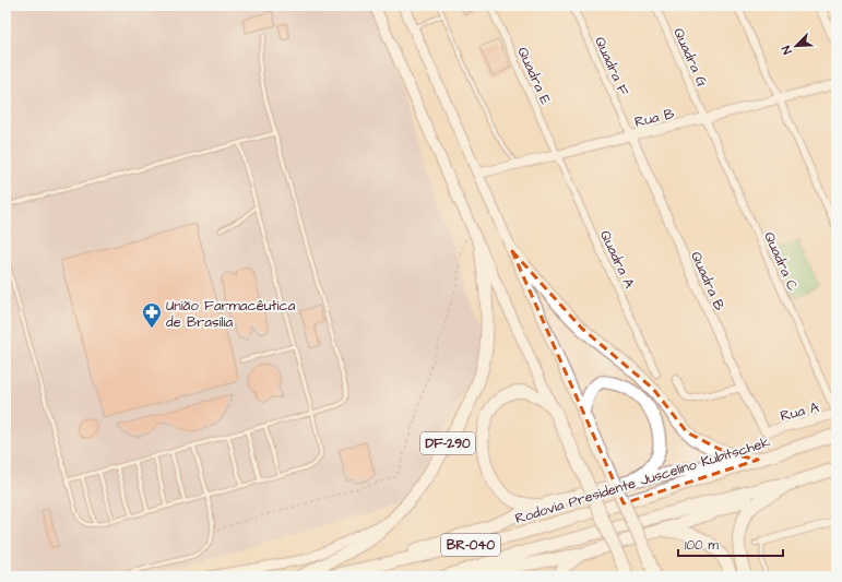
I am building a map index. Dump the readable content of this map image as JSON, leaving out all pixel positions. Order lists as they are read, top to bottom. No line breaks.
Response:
{"streets":{"highway":["DF-290","Rodovia Presidente Juscelino Kubitschek","BR-040"],"street":["Quadra G","Quadra F","Quadra E","Rua B","Quadra A","Quadra C","Quadra B","Rua A"]},"crossings":[["Quadra G","Rua B"],["Quadra G","Quadra C"],["Quadra F","Rua B"],["Quadra F","Quadra B"],["Quadra E","Rua B"],["Quadra E","Quadra A"],["Rua B","Quadra A"],["Rua B","Quadra C"],["Rua B","Quadra B"],["Quadra C","Rua A"],["Quadra B","Rua A"]],"places":{"pharmacy":["União Farmacêutica de Brasília"]},"scale_bar":"100 m","north":"bottom left"}
